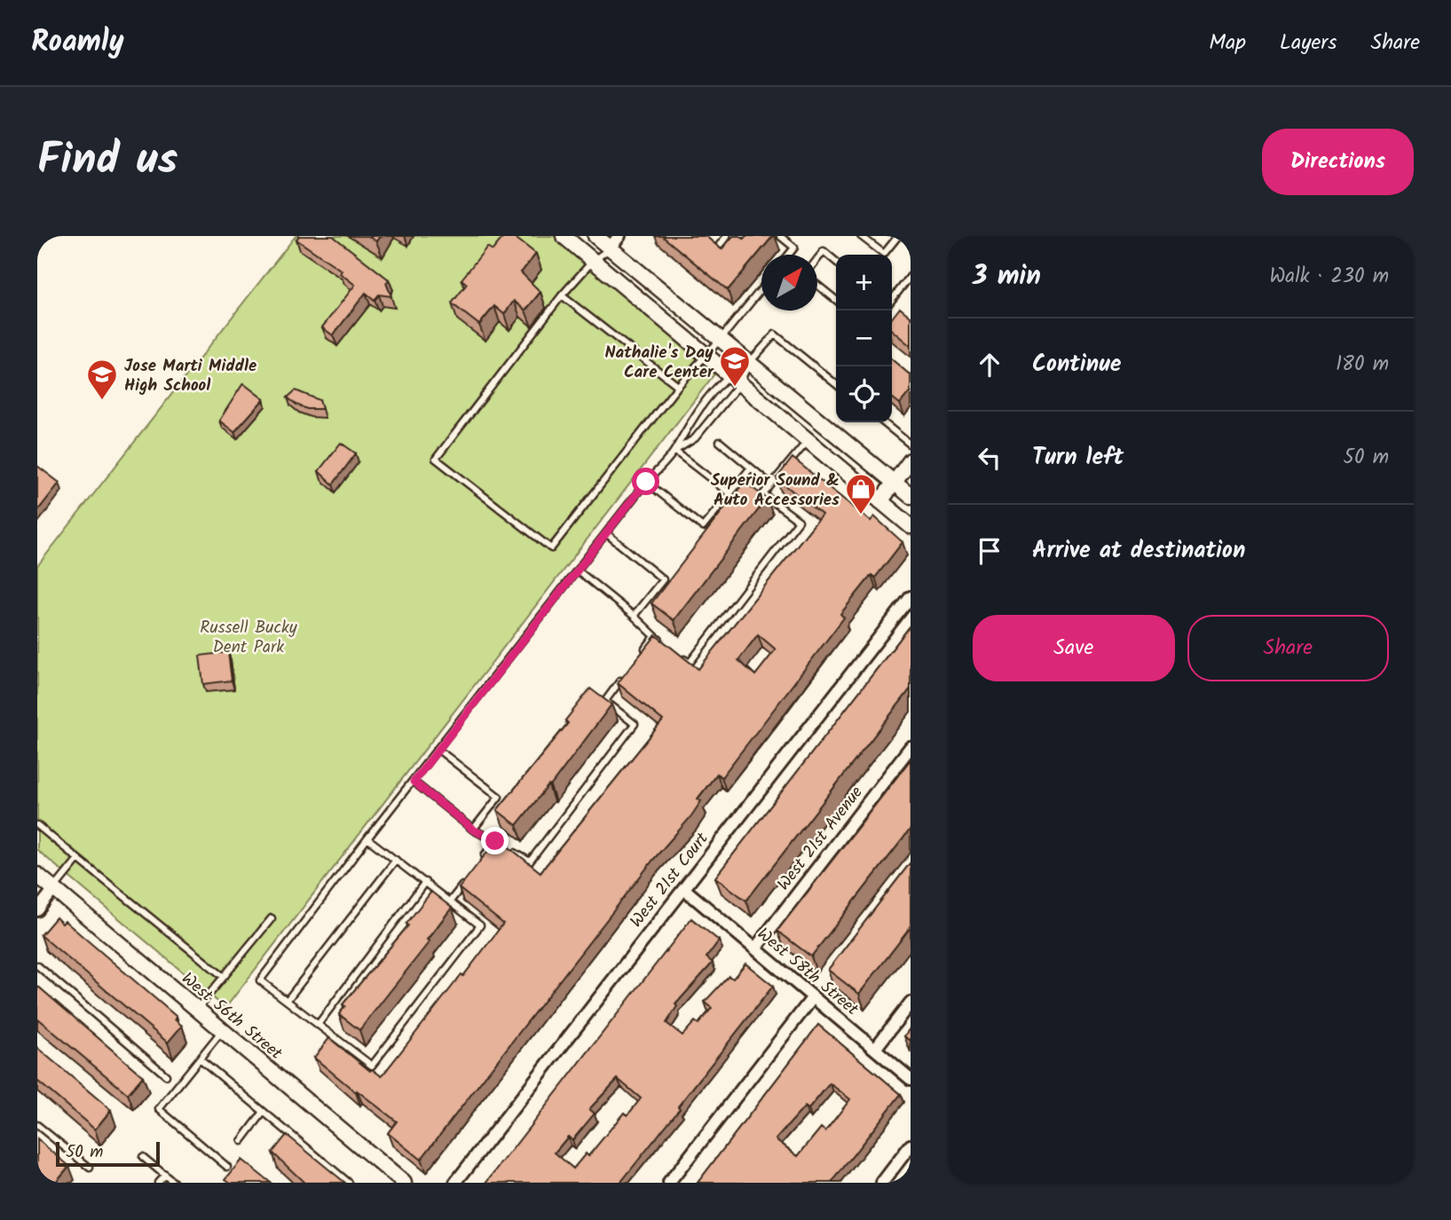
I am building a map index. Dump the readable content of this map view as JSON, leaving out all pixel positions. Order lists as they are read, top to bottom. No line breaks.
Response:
{"streets":{"street":["West 21st Avenue","West 21st Court","West 58th Street","West 56th Street"]},"crossings":[["West 21st Avenue","West 58th Street"],["West 21st Court","West 58th Street"]],"parks":["Russell Bucky Dent Park"],"places":{"school or university":["Nathalie's Day Care Center","Jose Marti Middle High School"],"shop":["Superior Sound & Auto Accessories"]},"scale_bar":"50 m","north":"top right","page":{"header":"Roamly","nav":["Map","Layers","Share"],"title":"Find us","buttons":["Directions",["Save","Share"]],"heading":["3 min","Walk · 230 m"],"map_buttons":["+","−"],"list":[["Continue","180 m"],["Turn left","50 m"],"Arrive at destination"],"scale":"50 m"}}
